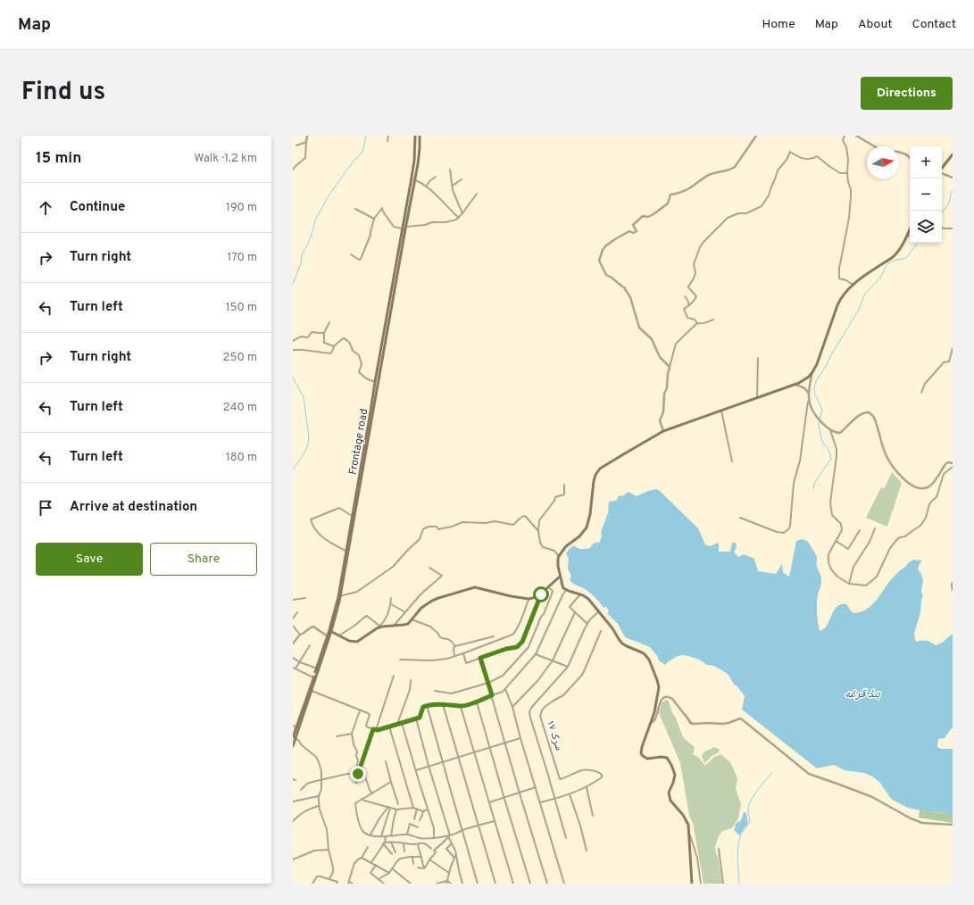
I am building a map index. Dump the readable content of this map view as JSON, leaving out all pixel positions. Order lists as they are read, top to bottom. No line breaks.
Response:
{"streets":{"main road":["Frontage road"],"street":["سرک ۱۷"]},"water":["بندٔ قرغه"],"north":"right","page":{"header":"Map","nav":["Home","Map","About","Contact"],"title":"Find us","buttons":["Directions",["Save","Share"]],"heading":["15 min","Walk · 1.2 km"],"map_buttons":["+","−"],"list":[["Continue","190 m"],["Turn right","170 m"],["Turn left","150 m"],["Turn right","250 m"],["Turn left","240 m"],["Turn left","180 m"],"Arrive at destination"]}}
